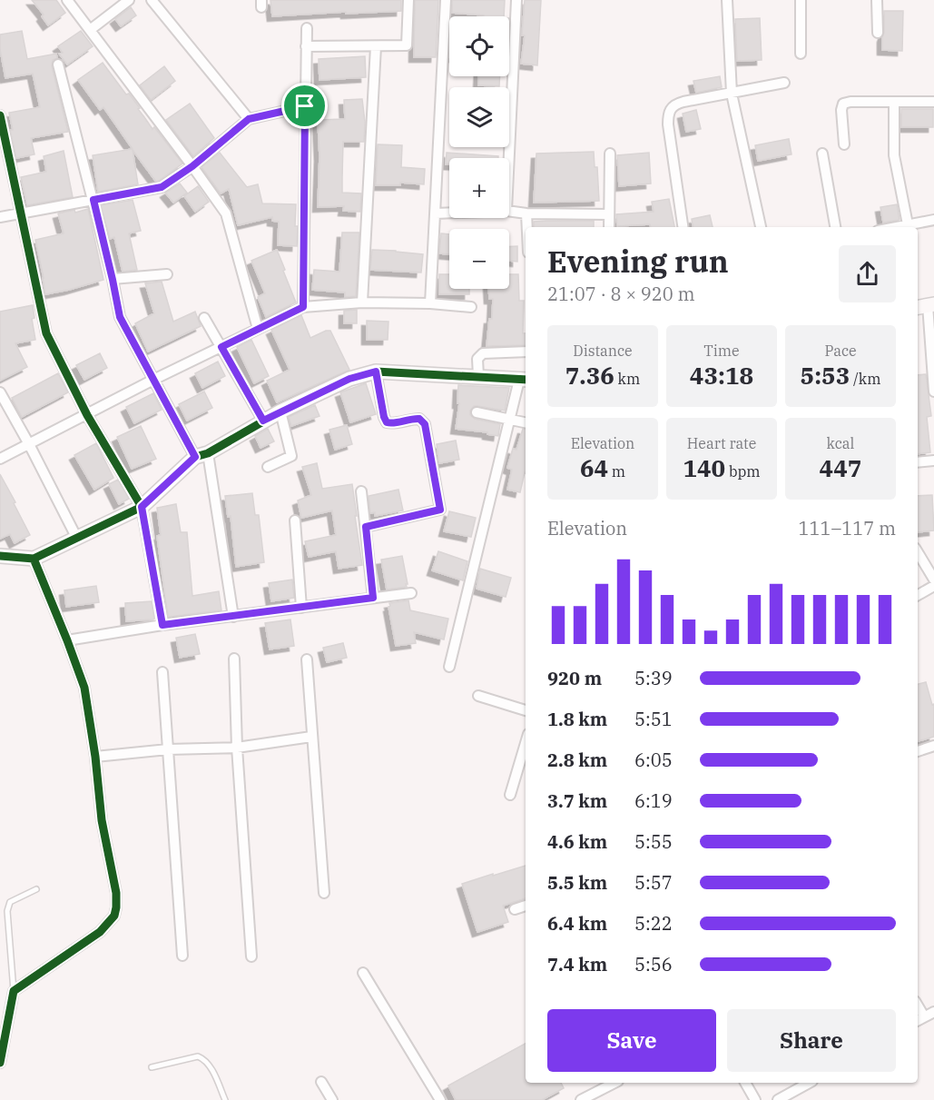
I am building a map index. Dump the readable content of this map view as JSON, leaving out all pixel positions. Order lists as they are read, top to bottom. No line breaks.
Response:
{"page":{"map_buttons":["+","−"],"heading":["Evening run","21:07 · 8 × 920 m"],"stats":[["Distance","7.36 km"],["Time","43:18"],["Pace","5:53 /km"],["Elevation","64 m"],["Heart rate","140 bpm"],["kcal","447"]],"chart":["Elevation","111–117 m"],"list":[{"name":"920 m","note":"5:39"},{"name":"1.8 km","note":"5:51"},{"name":"2.8 km","note":"6:05"},{"name":"3.7 km","note":"6:19"},{"name":"4.6 km","note":"5:55"},{"name":"5.5 km","note":"5:57"},{"name":"6.4 km","note":"5:22"},{"name":"7.4 km","note":"5:56"}],"buttons":["Save","Share"]}}
